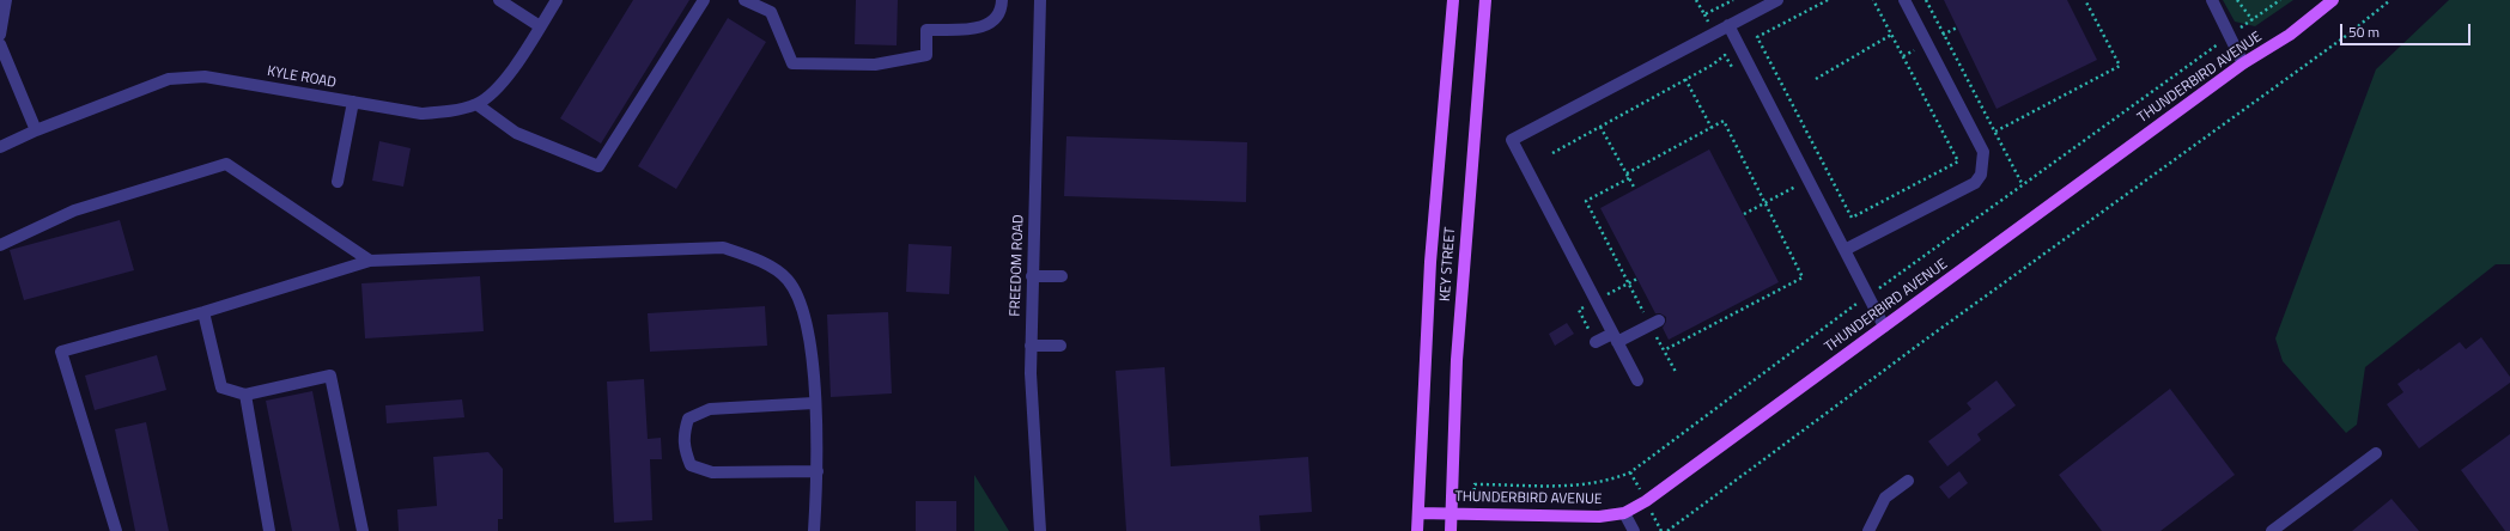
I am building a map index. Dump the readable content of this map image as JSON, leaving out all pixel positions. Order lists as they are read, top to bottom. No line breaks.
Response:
{"streets":{"main road":["THUNDERBIRD AVENUE","KEY STREET"],"street":["KYLE ROAD","FREEDOM ROAD"]},"crossings":[["THUNDERBIRD AVENUE","KEY STREET"]],"scale_bar":"50 m"}
